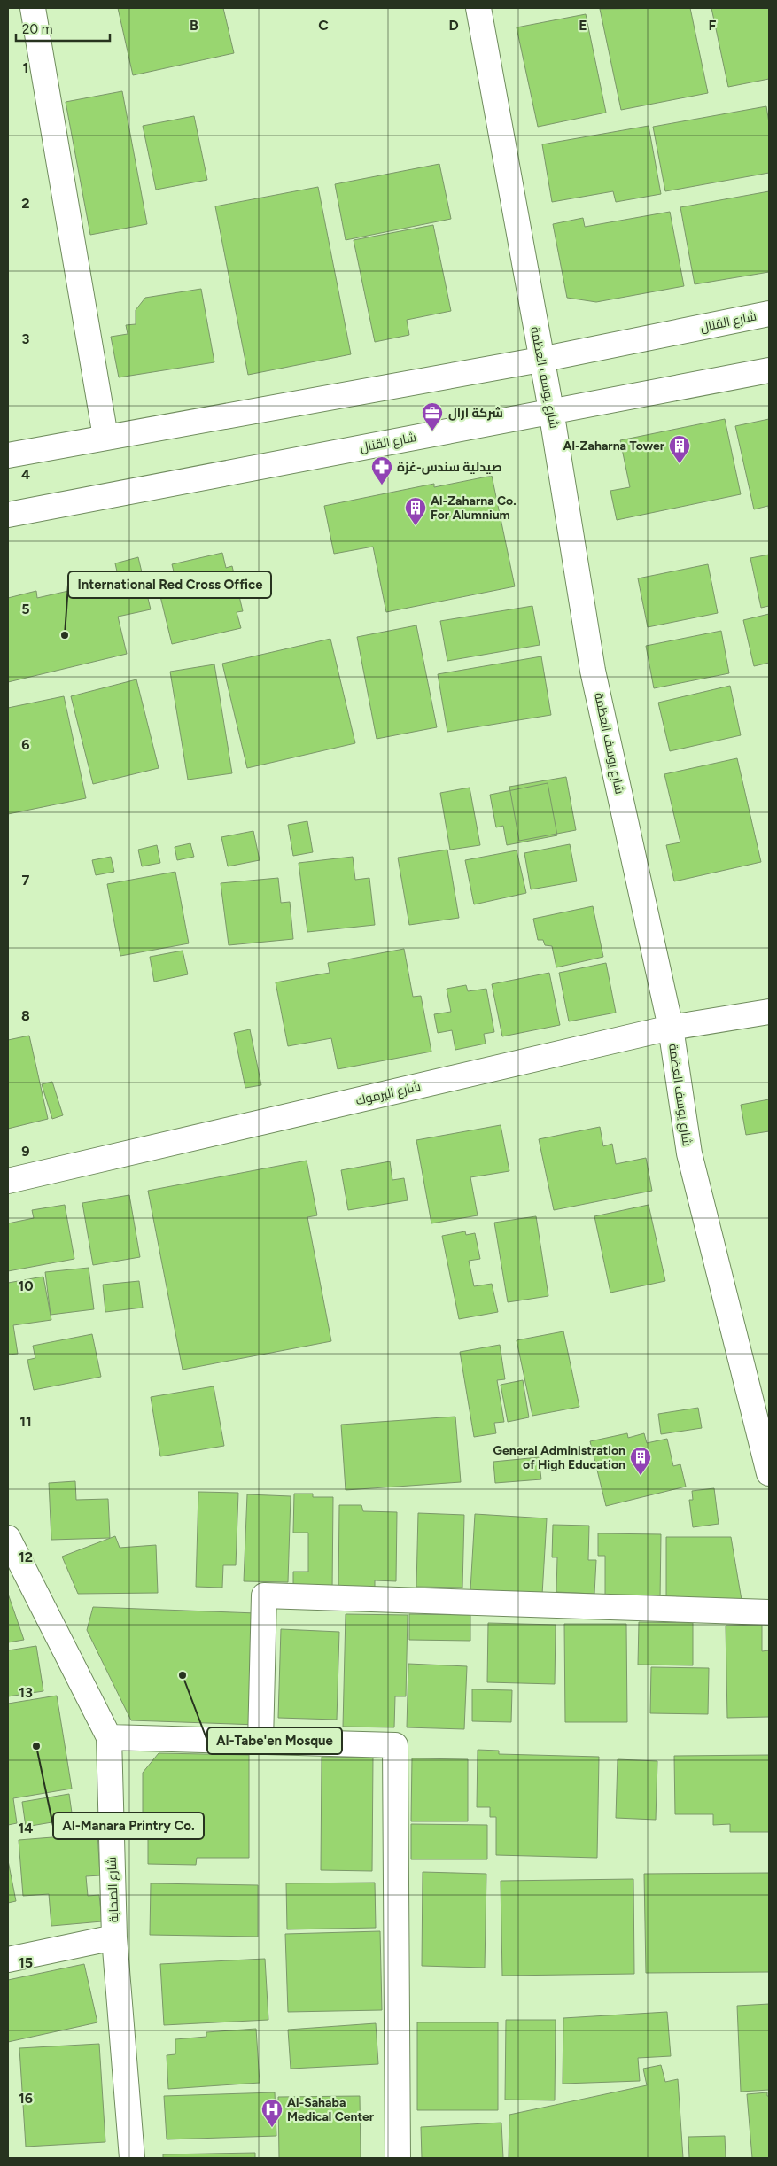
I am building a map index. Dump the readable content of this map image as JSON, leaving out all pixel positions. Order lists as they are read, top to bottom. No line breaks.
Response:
{"streets":{"street":["شارع القنال","شارع يوسف العظمة","شارع اليرموك","شارع الصحابة"]},"crossings":[["شارع القنال","شارع يوسف العظمة"],["شارع يوسف العظمة","شارع اليرموك"]],"places":{"office":["شركة ارال"],"building":["Al-Zaharna Tower","Al-Zaharna Co. For Alumnium","General Administration of High Education"],"pharmacy":["صيدلية سندس-غزة"],"other":["International Red Cross Office","Al-Tabe'en Mosque","Al-Manara Printry Co."],"hospital":["Al-Sahaba Medical Center"]},"scale_bar":"20 m","grid":{"columns":["B","C","D","E","F"],"rows":["1","2","3","4","5","6","7","8","9","10","11","12","13","14","15","16"]}}
